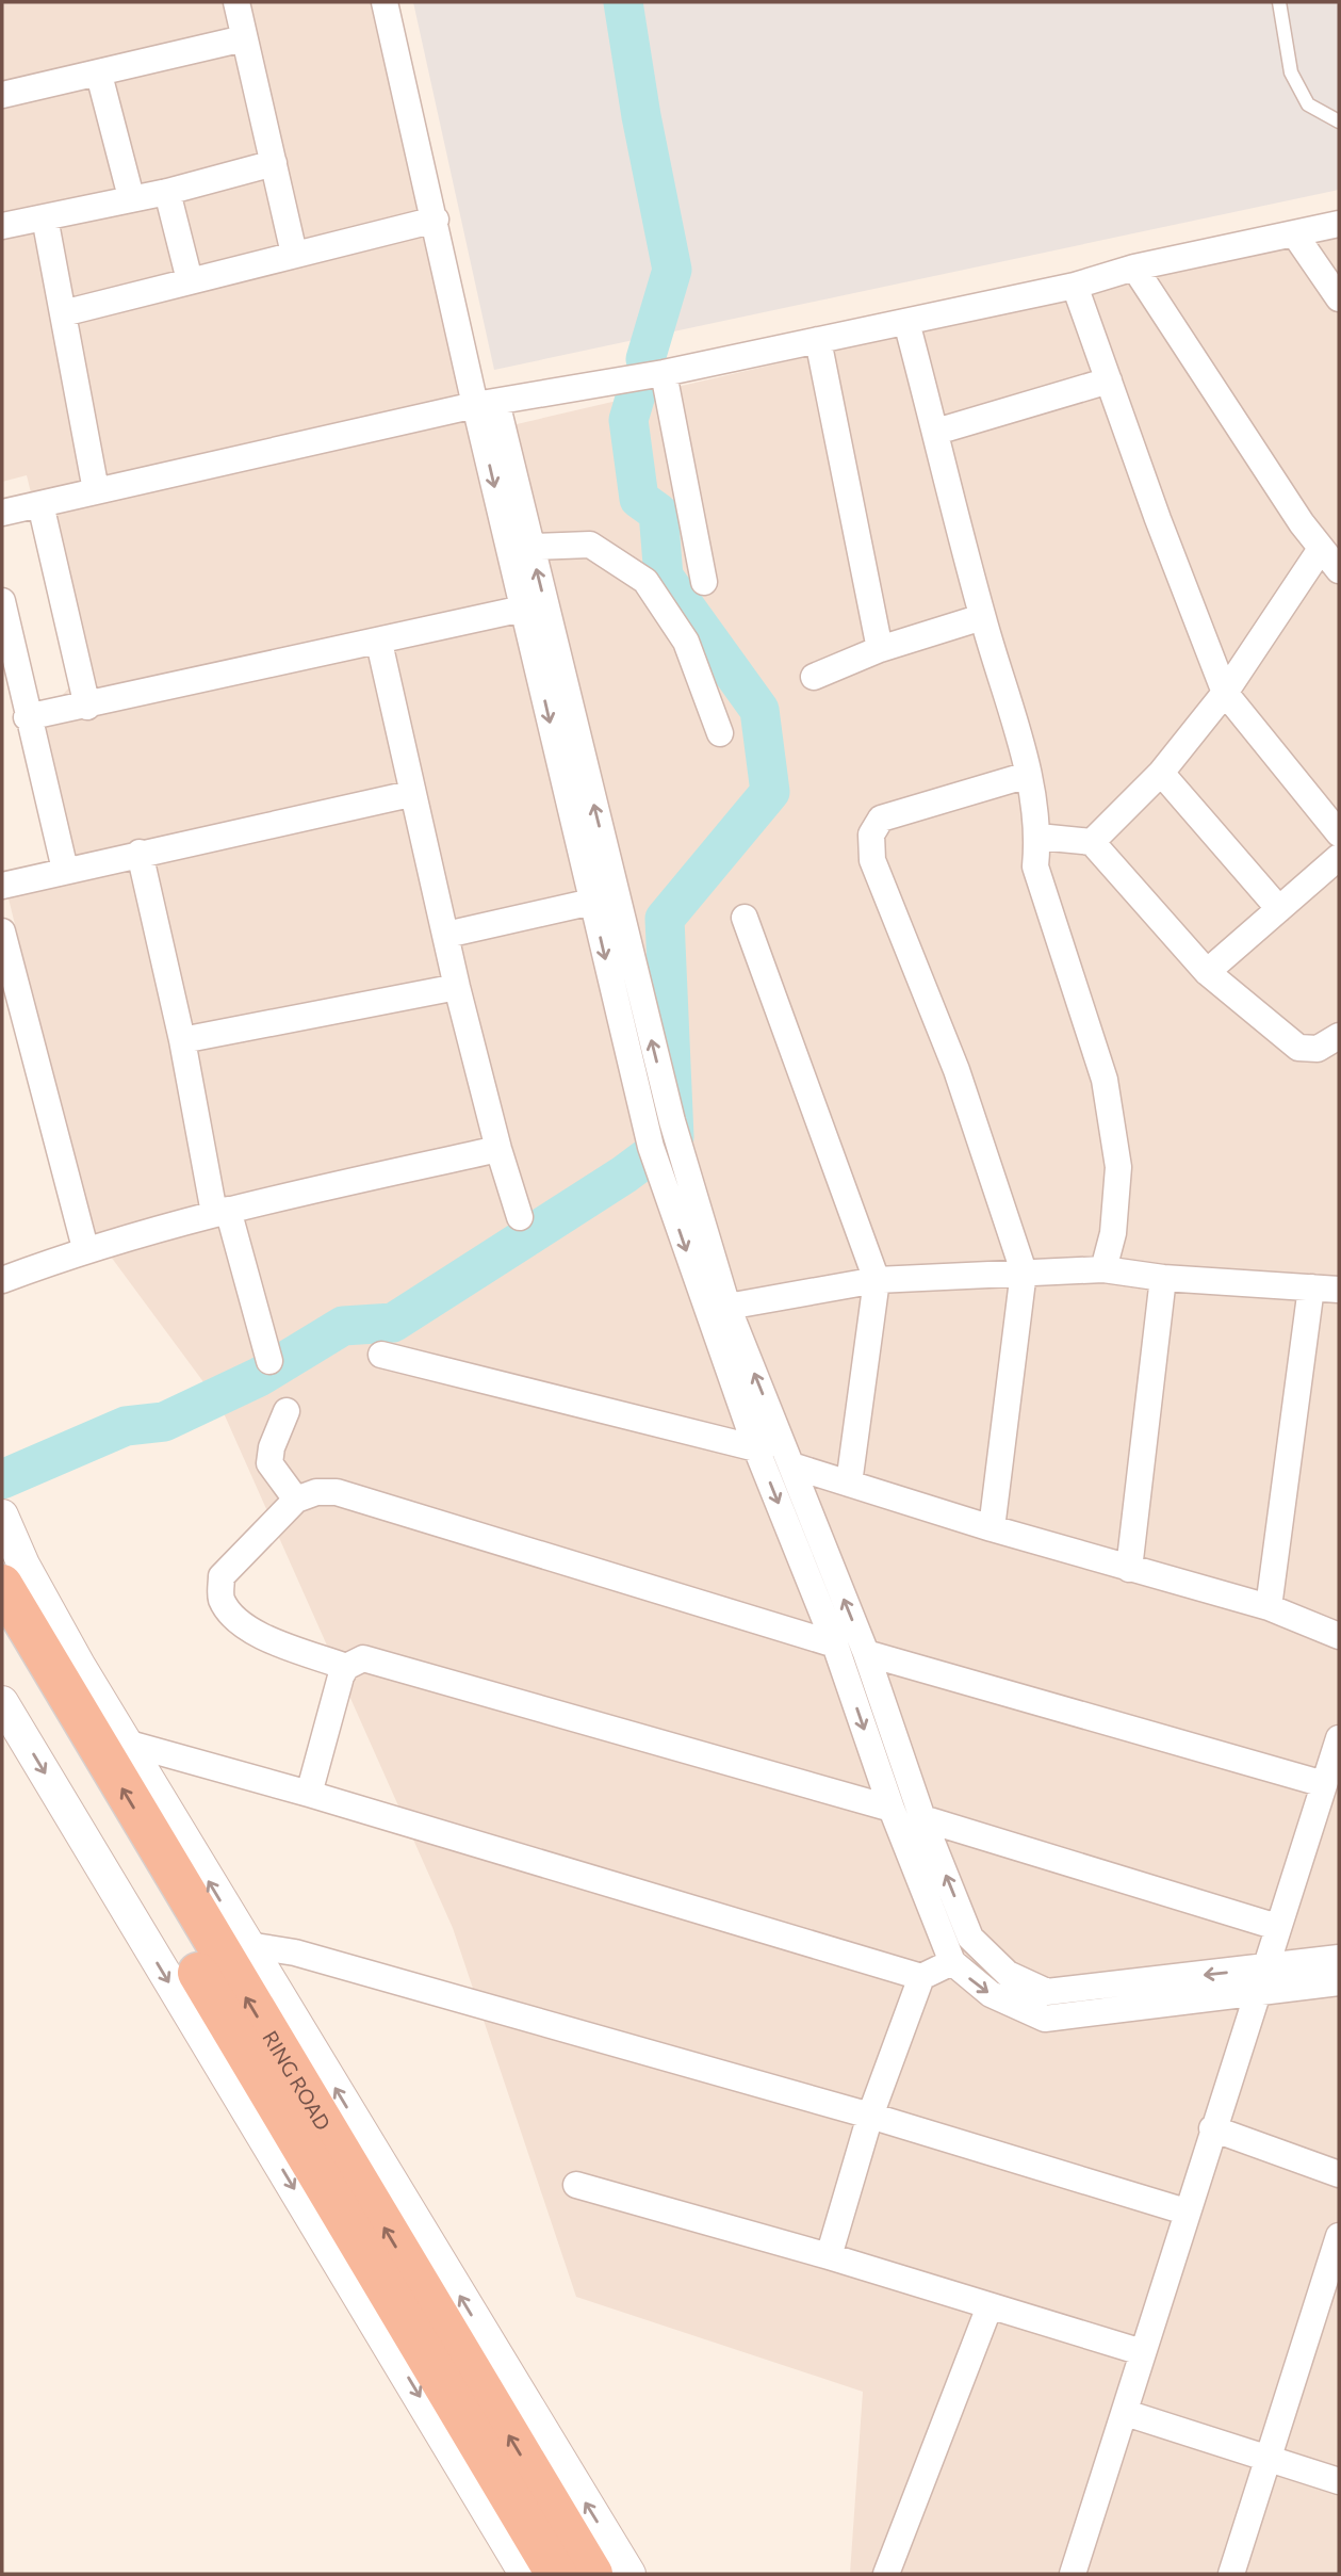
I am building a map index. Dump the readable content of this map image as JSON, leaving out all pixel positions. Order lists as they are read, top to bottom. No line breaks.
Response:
{"streets":{"highway":["RING ROAD"]}}
